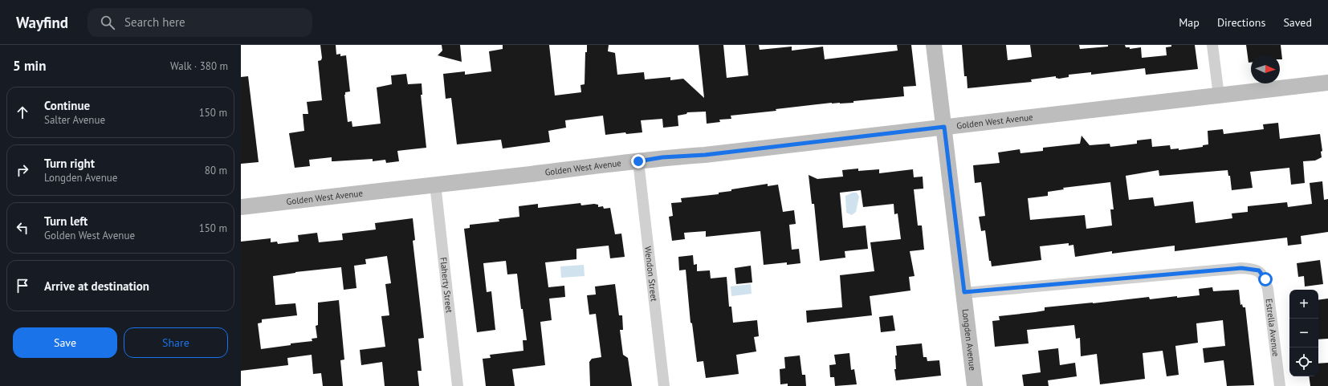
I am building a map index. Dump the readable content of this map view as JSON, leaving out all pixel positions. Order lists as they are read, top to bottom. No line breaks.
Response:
{"streets":{"street":["Golden West Avenue","Wendon Street","Flaherty Street","Estrella Avenue","Longden Avenue"]},"crossings":[["Golden West Avenue","Wendon Street"],["Golden West Avenue","Flaherty Street"],["Golden West Avenue","Longden Avenue"],["Estrella Avenue","Longden Avenue"]],"north":"right","page":{"header":"Wayfind","search":"Search here","nav":["Map","Directions","Saved"],"heading":["5 min","Walk · 380 m"],"list":[["Continue","Salter Avenue","150 m"],["Turn right","Longden Avenue","80 m"],["Turn left","Golden West Avenue","150 m"],"Arrive at destination"],"map_buttons":["+","−"],"buttons":["Save","Share"]}}
